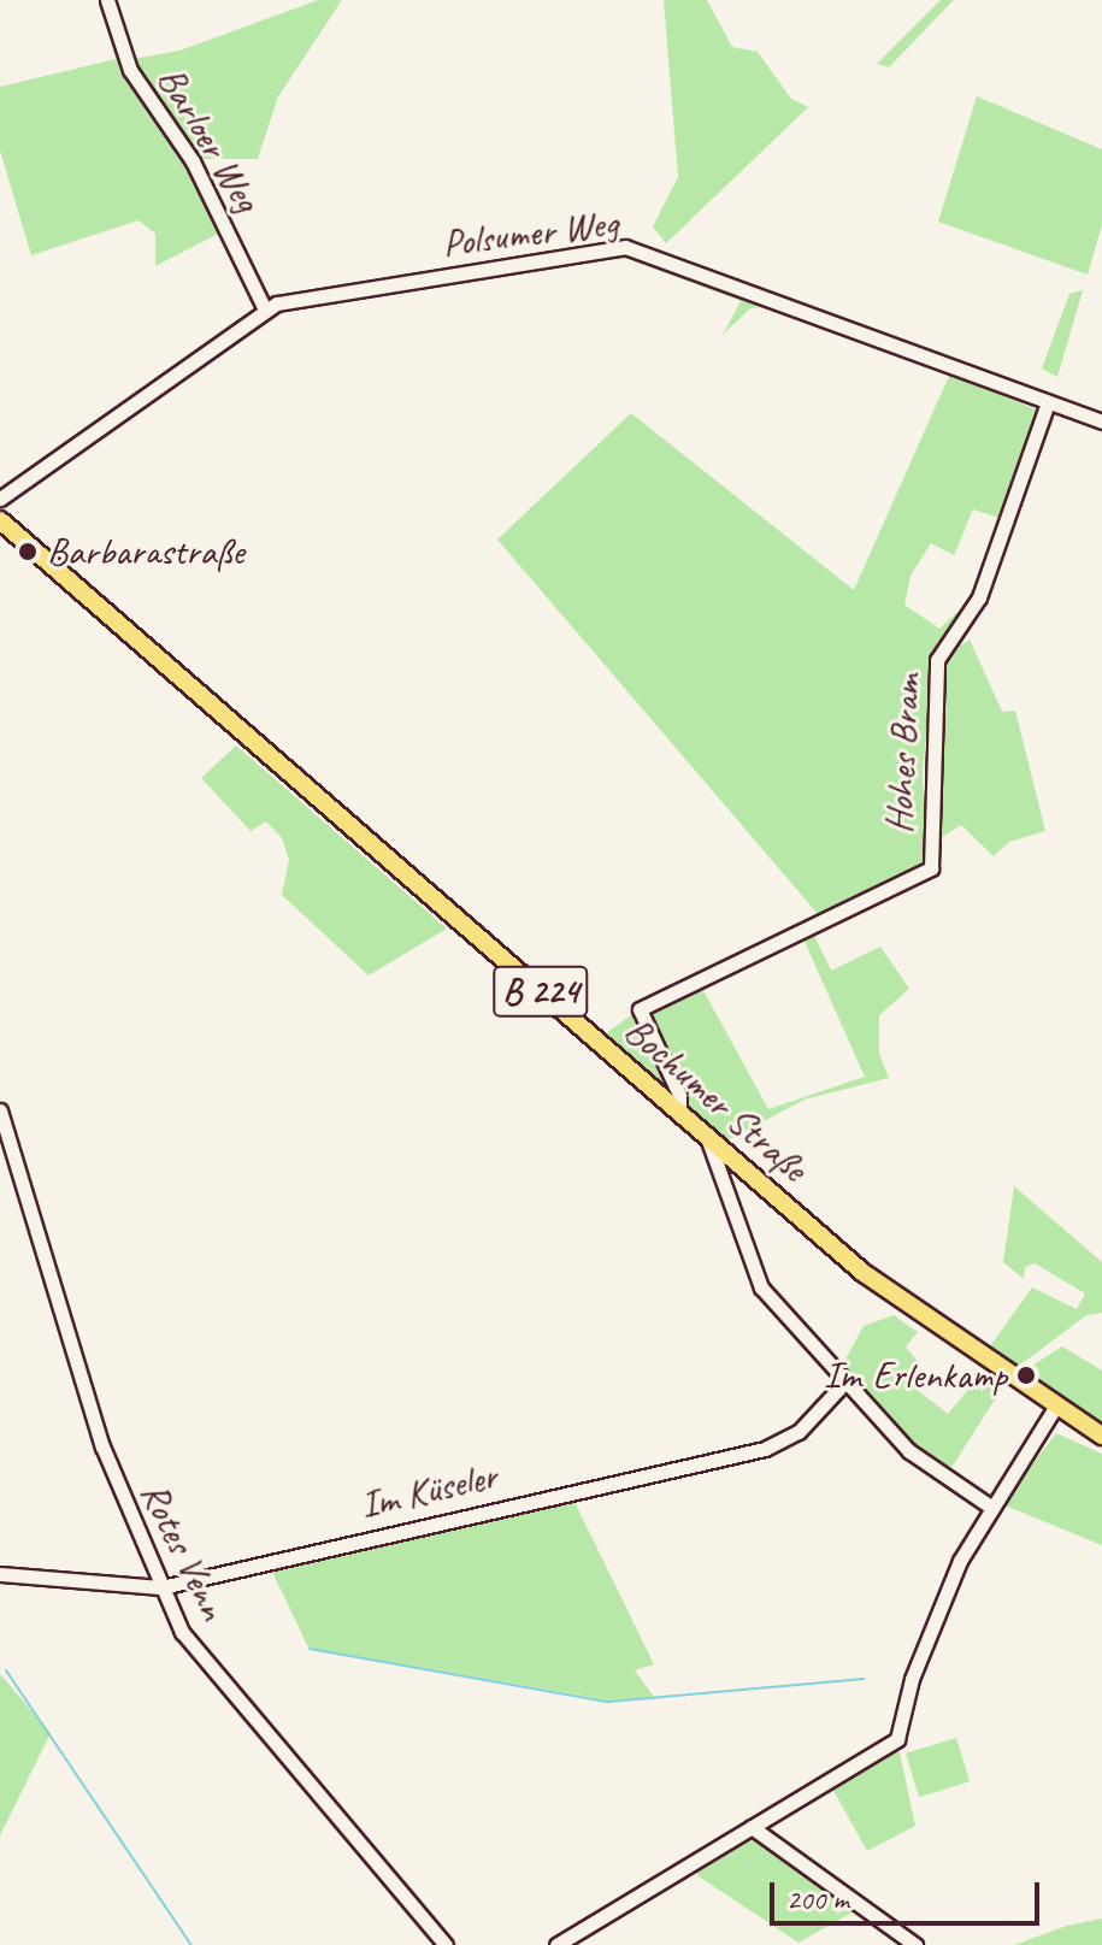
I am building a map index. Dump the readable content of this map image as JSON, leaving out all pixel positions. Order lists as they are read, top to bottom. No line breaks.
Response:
{"streets":{"main road":["B 224","Bochumer Straße"],"street":["Barloer Weg","Polsumer Weg","Hohes Bram","Im Küseler","Rotes Venn"]},"crossings":[["Barloer Weg","Polsumer Weg"],["Polsumer Weg","Hohes Bram"],["Hohes Bram","Bochumer Straße"],["Im Küseler","Rotes Venn"]],"places":["Barbarastraße","Im Erlenkamp"],"scale_bar":"200 m"}
